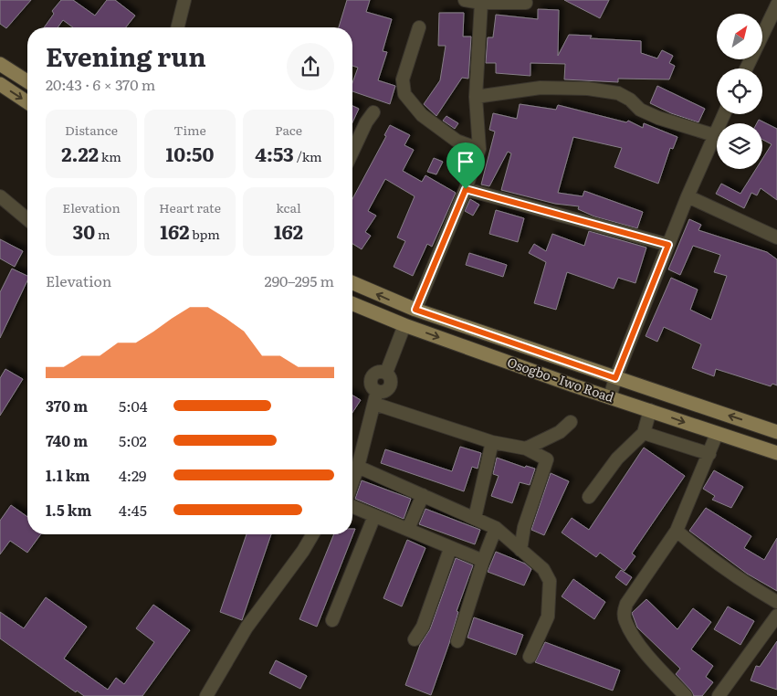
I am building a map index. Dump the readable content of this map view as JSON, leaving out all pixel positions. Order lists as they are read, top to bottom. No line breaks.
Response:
{"streets":{"main road":["Osogbo - Iwo Road"]},"north":"top right","page":{"heading":["Evening run","20:43 · 6 × 370 m"],"stats":[["Distance","2.22 km"],["Time","10:50"],["Pace","4:53 /km"],["Elevation","30 m"],["Heart rate","162 bpm"],["kcal","162"]],"chart":["Elevation","290–295 m"],"list":[{"name":"370 m","note":"5:04"},{"name":"740 m","note":"5:02"},{"name":"1.1 km","note":"4:29"},{"name":"1.5 km","note":"4:45"}]}}
